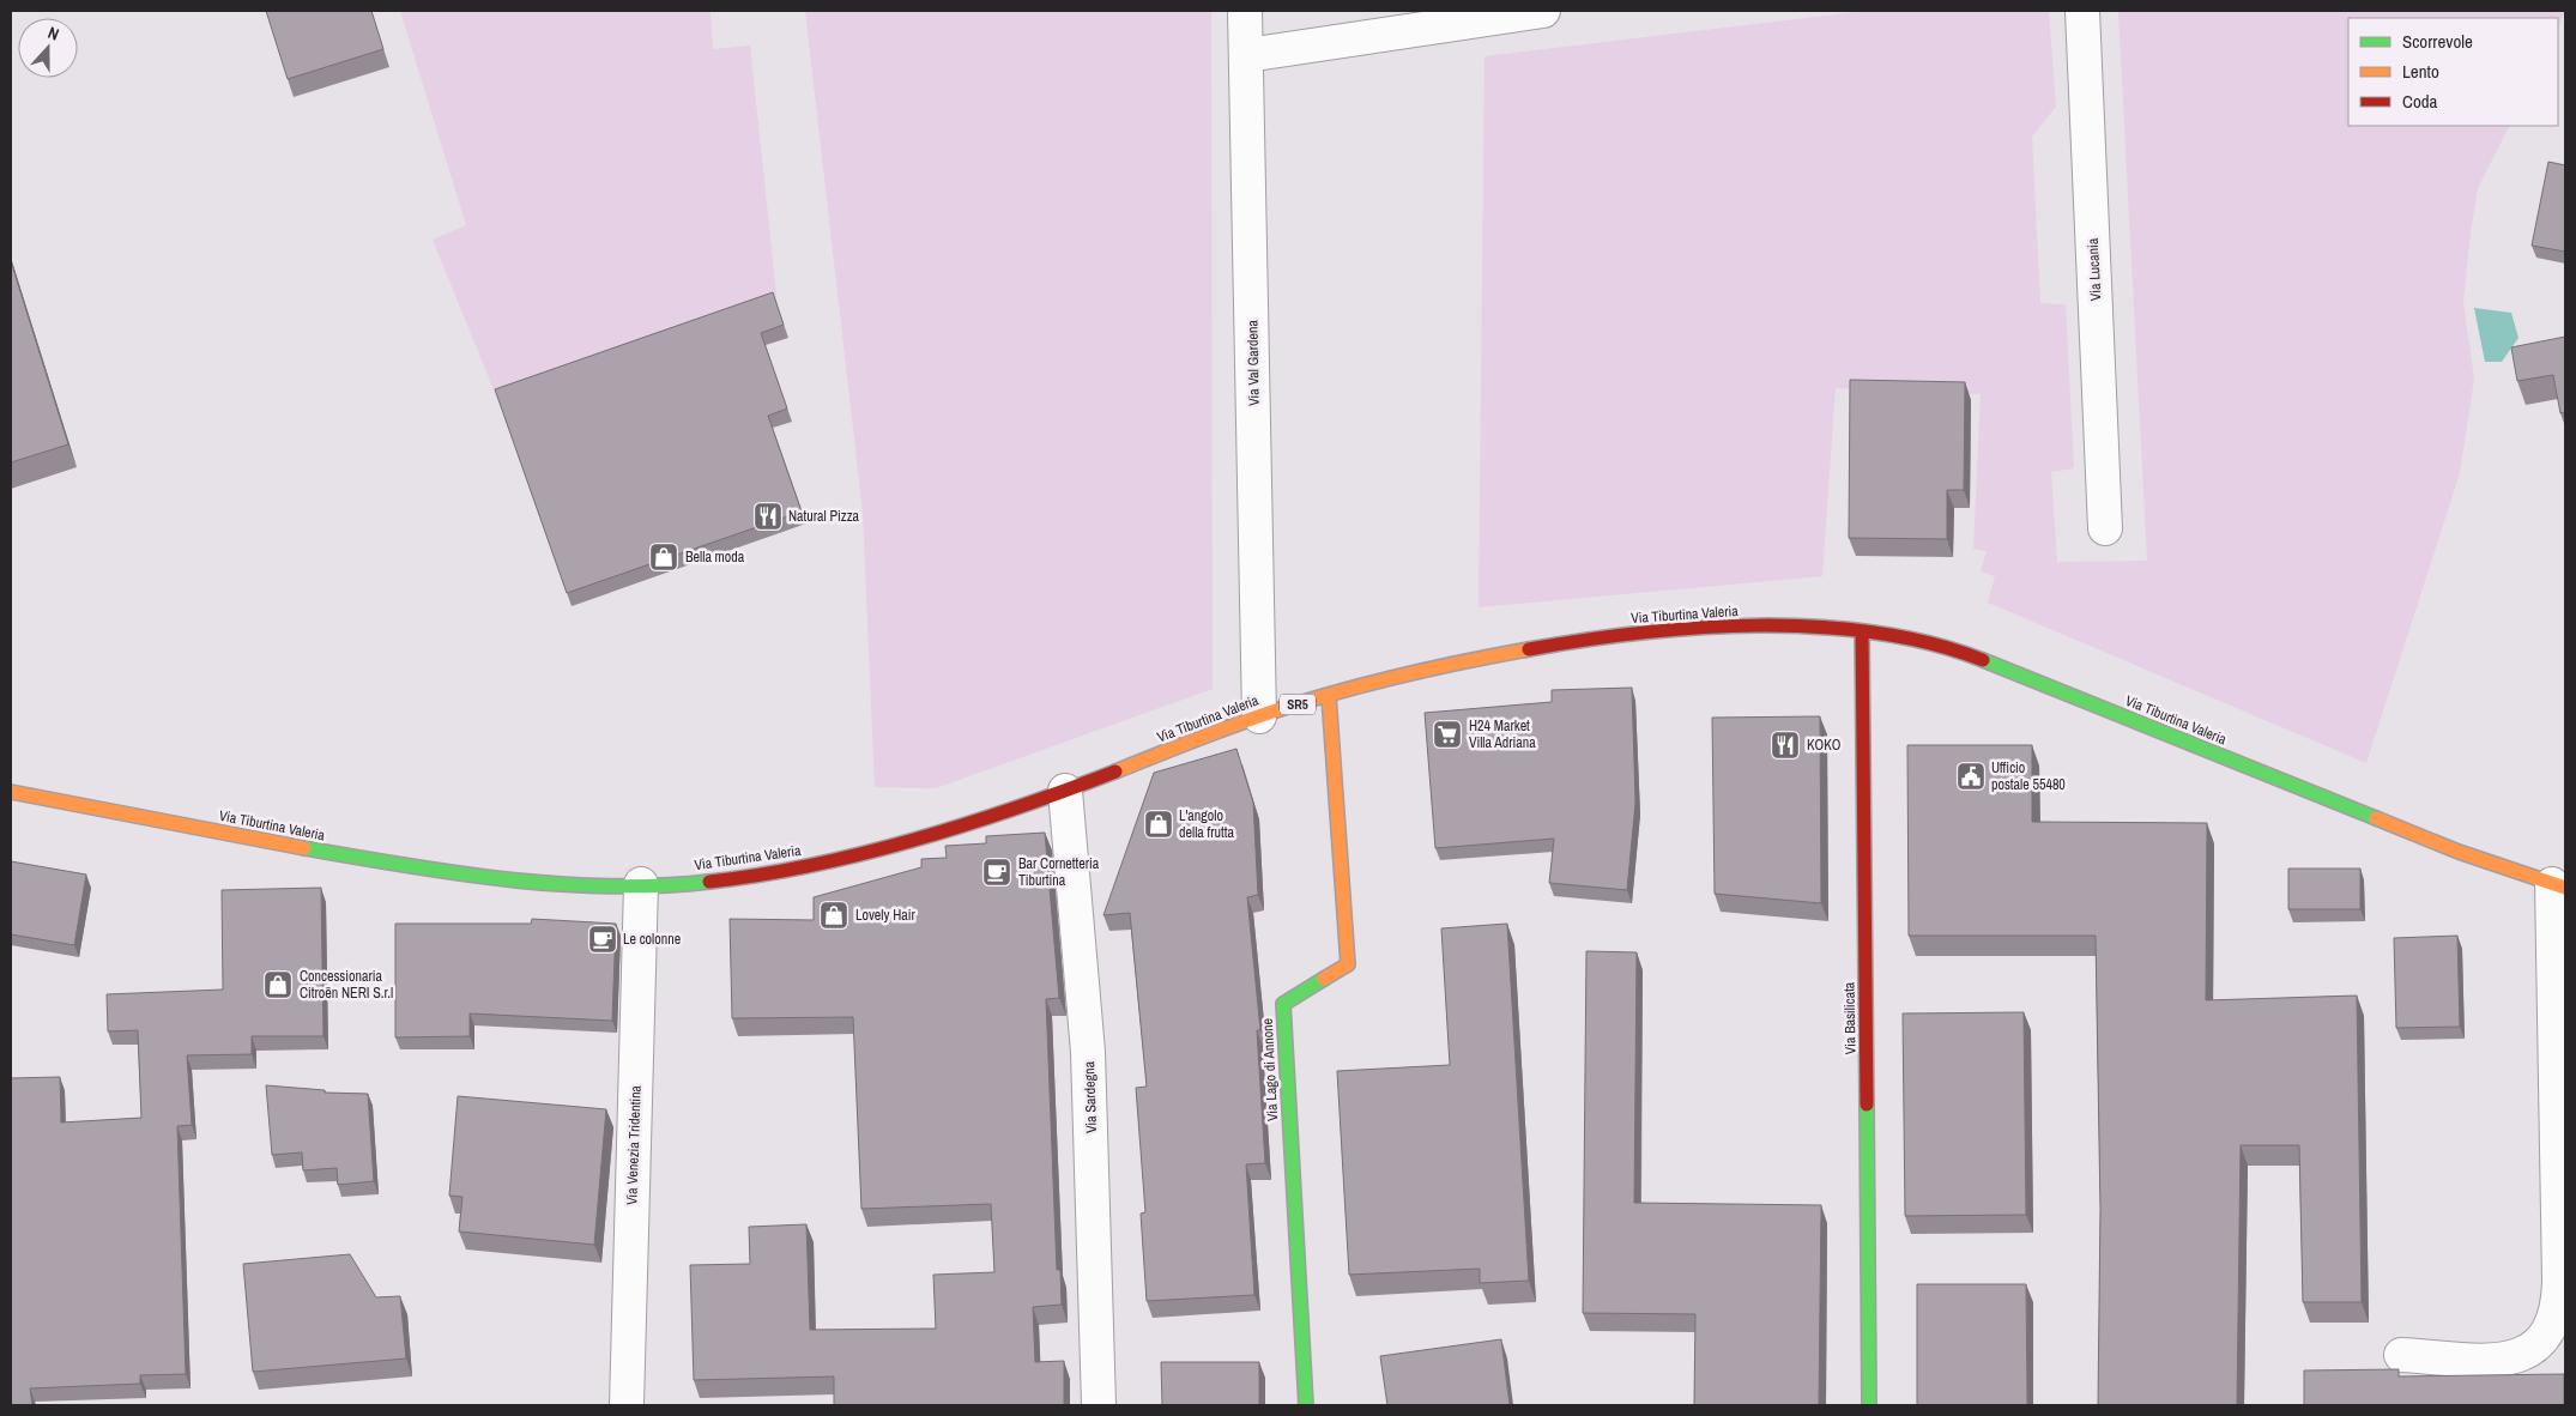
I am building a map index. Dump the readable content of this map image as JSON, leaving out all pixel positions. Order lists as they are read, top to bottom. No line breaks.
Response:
{"streets":{"main road":["Via Tiburtina Valeria","SR5","Via Basilicata","Via Lago di Annone"],"street":["Via Lucania","Via Val Gardena","Via Sardegna","Via Venezia Tridentina"]},"crossings":[["Via Val Gardena","Via Tiburtina Valeria"],["Via Tiburtina Valeria","Via Basilicata"],["Via Tiburtina Valeria","Via Lago di Annone"],["Via Tiburtina Valeria","Via Sardegna"],["Via Tiburtina Valeria","Via Venezia Tridentina"]],"places":{"restaurant":["Natural Pizza","KOKO"],"shop":["Bella moda","L'angolo della frutta","Lovely Hair","Concessionaria Citroën NERI S.r.l"],"supermarket":["H24 Market Villa Adriana"],"public building":["Ufficio postale 55480"],"cafe":["Bar Cornetteria Tiburtina","Le colonne"]},"legend":["Scorrevole","Lento","Coda"],"north":"top"}
